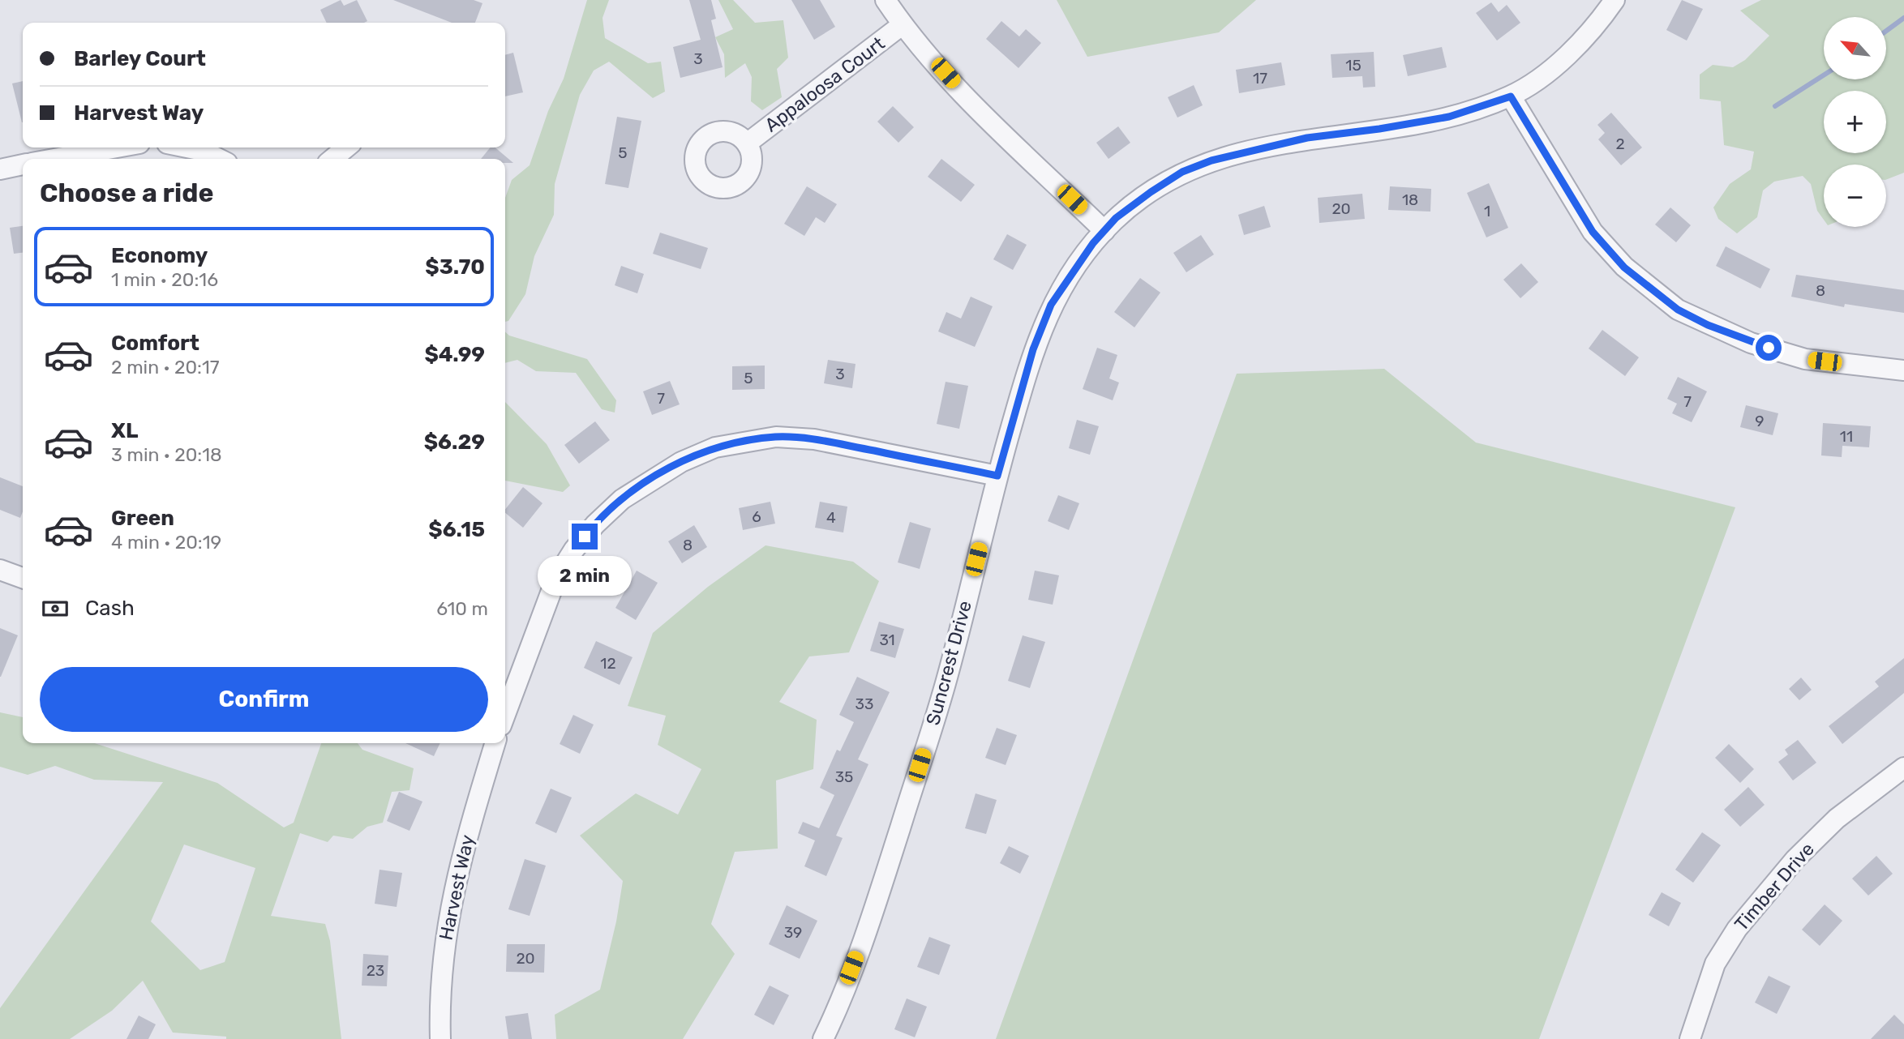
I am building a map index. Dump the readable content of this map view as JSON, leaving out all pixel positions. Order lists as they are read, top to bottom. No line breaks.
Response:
{"streets":{"street":["Appaloosa Court","Suncrest Drive","Timber Drive","Harvest Way"]},"house_numbers":["3","15","17","2","5","18","20","1","8","3","5","7","7","9","11","6","4","8","31","12","33","35","39","20","23"],"north":"top left","page":{"map_buttons":["+","−"],"banner":["Barley Court","Harvest Way"],"heading":"Choose a ride","list":[{"name":"Economy","note":"1 min · 20:16","value":"$3.70"},{"name":"Comfort","note":"2 min · 20:17","value":"$4.99"},{"name":"XL","note":"3 min · 20:18","value":"$6.29"},{"name":"Green","note":"4 min · 20:19","value":"$6.15"}],"bubble":"2 min","pay":["Cash","610 m"],"buttons":"Confirm"}}
